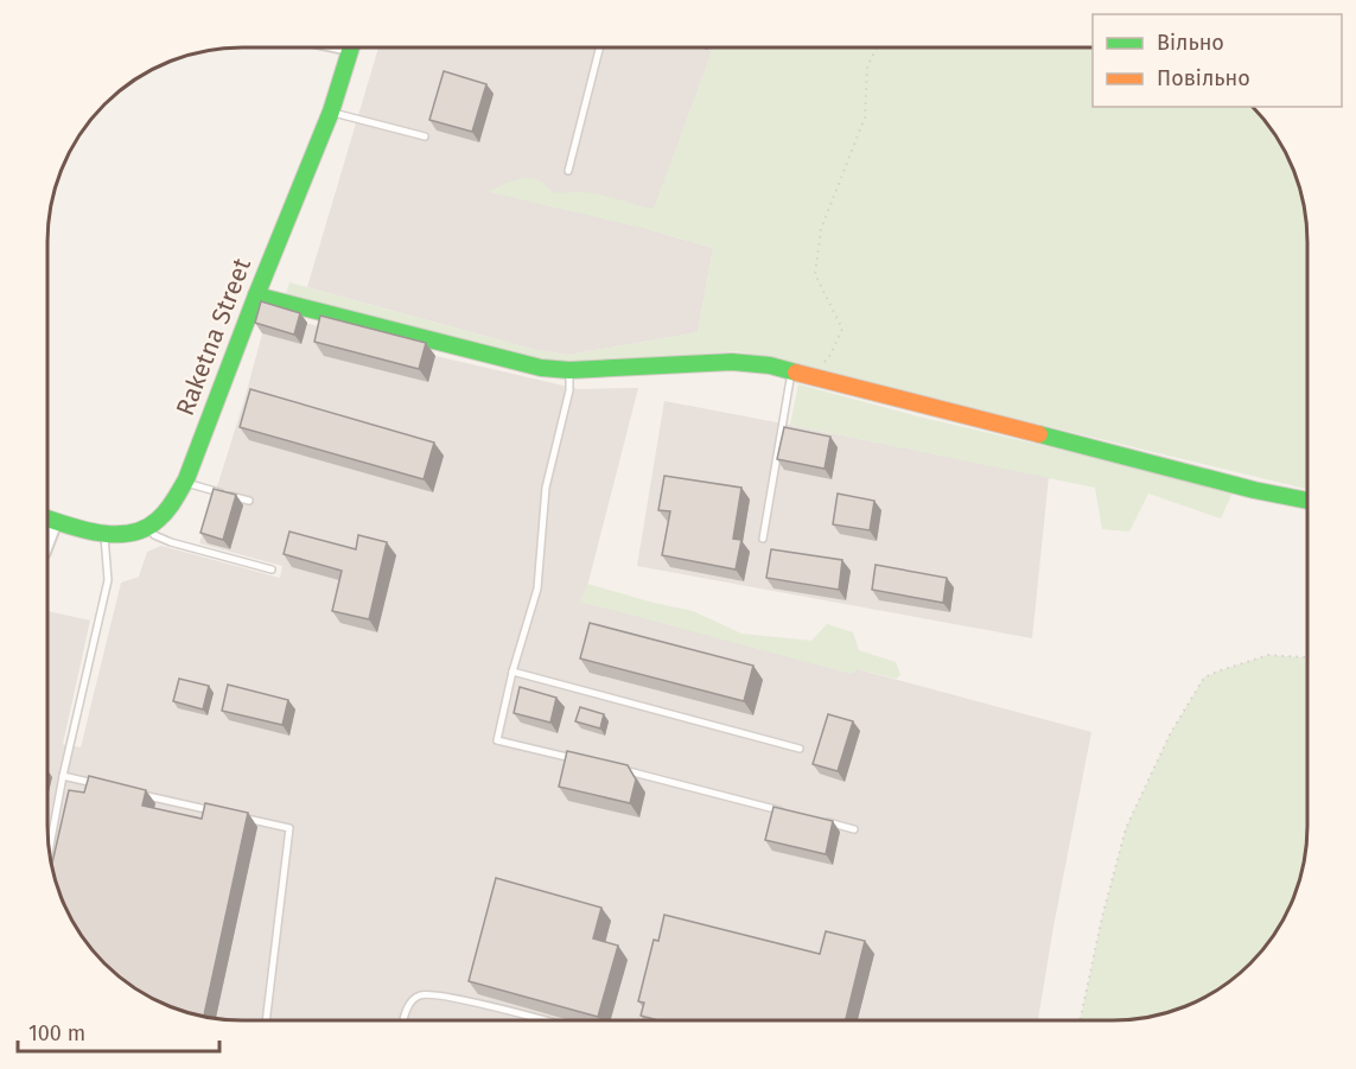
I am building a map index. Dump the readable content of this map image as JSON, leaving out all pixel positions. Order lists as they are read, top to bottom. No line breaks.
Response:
{"streets":{"street":["Raketna Street"]},"legend":["Вільно","Повільно"],"scale_bar":"100 m"}
